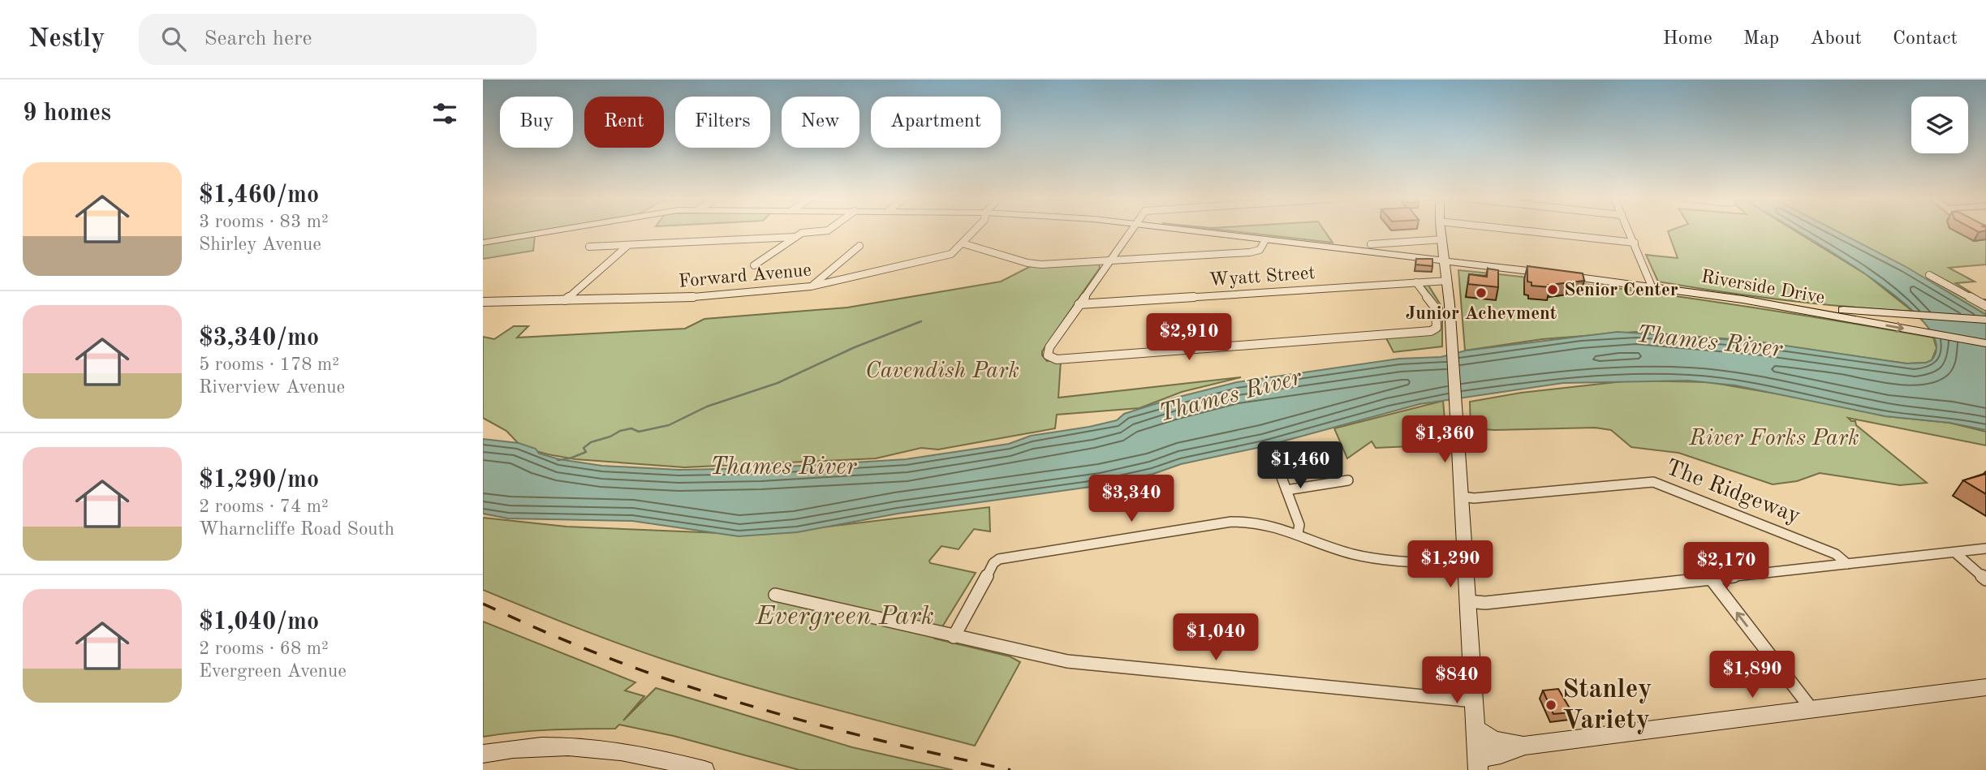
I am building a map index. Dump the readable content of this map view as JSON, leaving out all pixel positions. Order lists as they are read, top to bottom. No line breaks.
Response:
{"streets":{"main road":["Riverside Drive"],"street":["Forward Avenue","Wyatt Street","The Ridgeway"]},"water":["Thames River"],"parks":["Cavendish Park","River Forks Park","Evergreen Park"],"places":["Senior Center","Junior Achevment","Stanley Variety"],"page":{"header":"Nestly","search":"Search here","nav":["Home","Map","About","Contact"],"heading":"9 homes","chip":["Buy","Rent","Filters","New","Apartment"],"list":[{"name":"$1,460/mo","note":"3 rooms · 83 m² · Shirley Avenue"},{"name":"$3,340/mo","note":"5 rooms · 178 m² · Riverview Avenue"},{"name":"$1,290/mo","note":"2 rooms · 74 m² · Wharncliffe Road South"},{"name":"$1,040/mo","note":"2 rooms · 68 m² · Evergreen Avenue"}],"price":["$2,910","$1,360","$1,460","$3,340","$1,290","$2,170","$1,040","$1,890","$840"]}}
